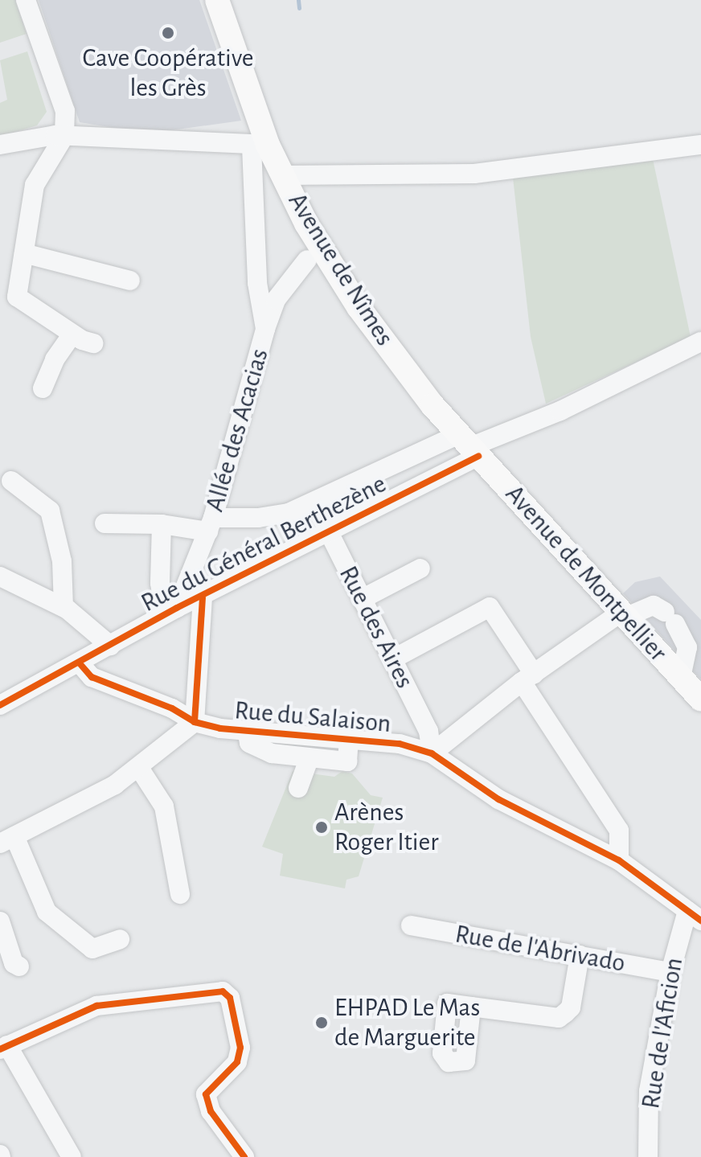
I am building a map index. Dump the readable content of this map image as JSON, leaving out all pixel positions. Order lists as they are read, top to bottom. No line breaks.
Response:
{"streets":{"main road":["Avenue de Nîmes","Avenue de Montpellier"],"street":["Allée des Acacias","Rue du Général Berthezène","Rue des Aires","Rue du Salaison","Rue de l'Abrivado","Rue de l'Aficion"]},"crossings":[["Avenue de Nîmes","Rue du Général Berthezène"],["Avenue de Nîmes","Avenue de Montpellier"],["Allée des Acacias","Rue du Général Berthezène"],["Rue du Général Berthezène","Avenue de Montpellier"],["Rue du Général Berthezène","Rue des Aires"],["Rue du Général Berthezène","Rue du Salaison"],["Rue des Aires","Rue du Salaison"],["Rue du Salaison","Rue de l'Aficion"],["Rue de l'Abrivado","Rue de l'Aficion"]],"places":["Cave Coopérative les Grès","Arènes Roger Itier","EHPAD Le Mas de Marguerite"]}
